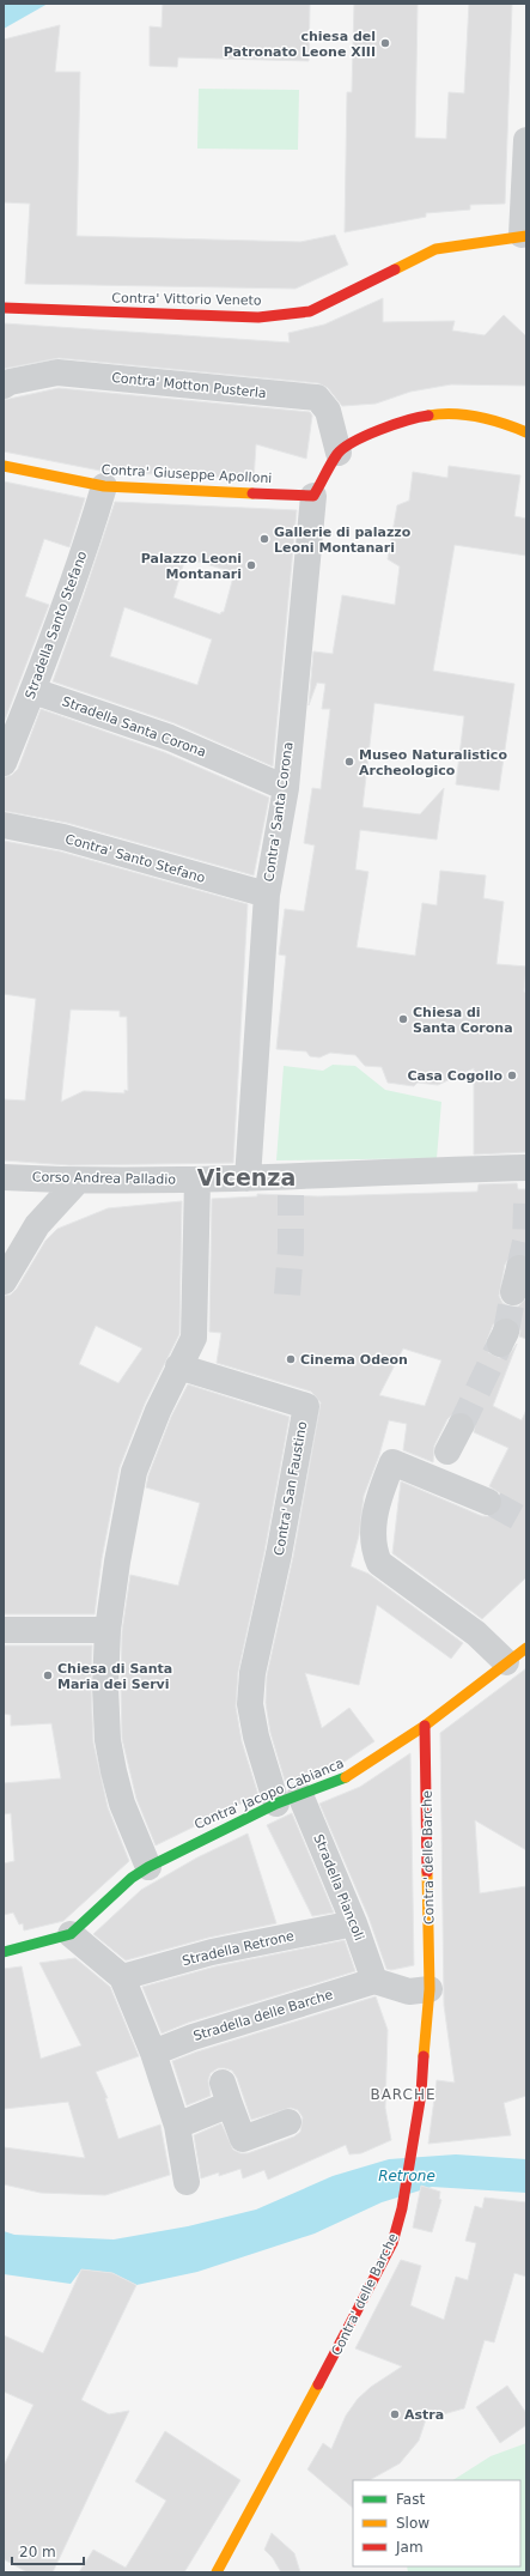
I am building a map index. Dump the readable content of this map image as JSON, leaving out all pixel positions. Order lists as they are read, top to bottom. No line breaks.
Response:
{"streets":{"street":["Contra' Vittorio Veneto","Contra' Motton Pusterla","Contra' Giuseppe Apolloni","Stradella Santo Stefano","Stradella Santa Corona","Contra' Santa Corona","Contra' Santo Stefano","Corso Andrea Palladio","Contra' San Faustino","Contra' Jacopo Cabianca","Contra' delle Barche","Stradella Piancoli","Stradella Retrone","Stradella delle Barche"]},"crossings":[["Contra' Motton Pusterla","Contra' Santa Corona"],["Contra' Giuseppe Apolloni","Stradella Santo Stefano"],["Contra' Giuseppe Apolloni","Contra' Santa Corona"],["Stradella Santo Stefano","Stradella Santa Corona"],["Stradella Santa Corona","Contra' Santa Corona"],["Contra' Santa Corona","Contra' Santo Stefano"],["Contra' Santa Corona","Corso Andrea Palladio"],["Contra' San Faustino","Contra' Jacopo Cabianca"],["Contra' San Faustino","Stradella Piancoli"],["Contra' Jacopo Cabianca","Contra' delle Barche"],["Contra' Jacopo Cabianca","Stradella Piancoli"],["Stradella Piancoli","Stradella Retrone"],["Stradella Piancoli","Stradella delle Barche"]],"districts":["Vicenza","BARCHE"],"water":["Retrone"],"places":["chiesa del Patronato Leone XIII","Gallerie di palazzo Leoni Montanari","Palazzo Leoni Montanari","Museo Naturalistico Archeologico","Chiesa di Santa Corona","Casa Cogollo","Cinema Odeon","Chiesa di Santa Maria dei Servi","Astra"],"legend":["Fast","Slow","Jam"],"scale_bar":"20 m"}
